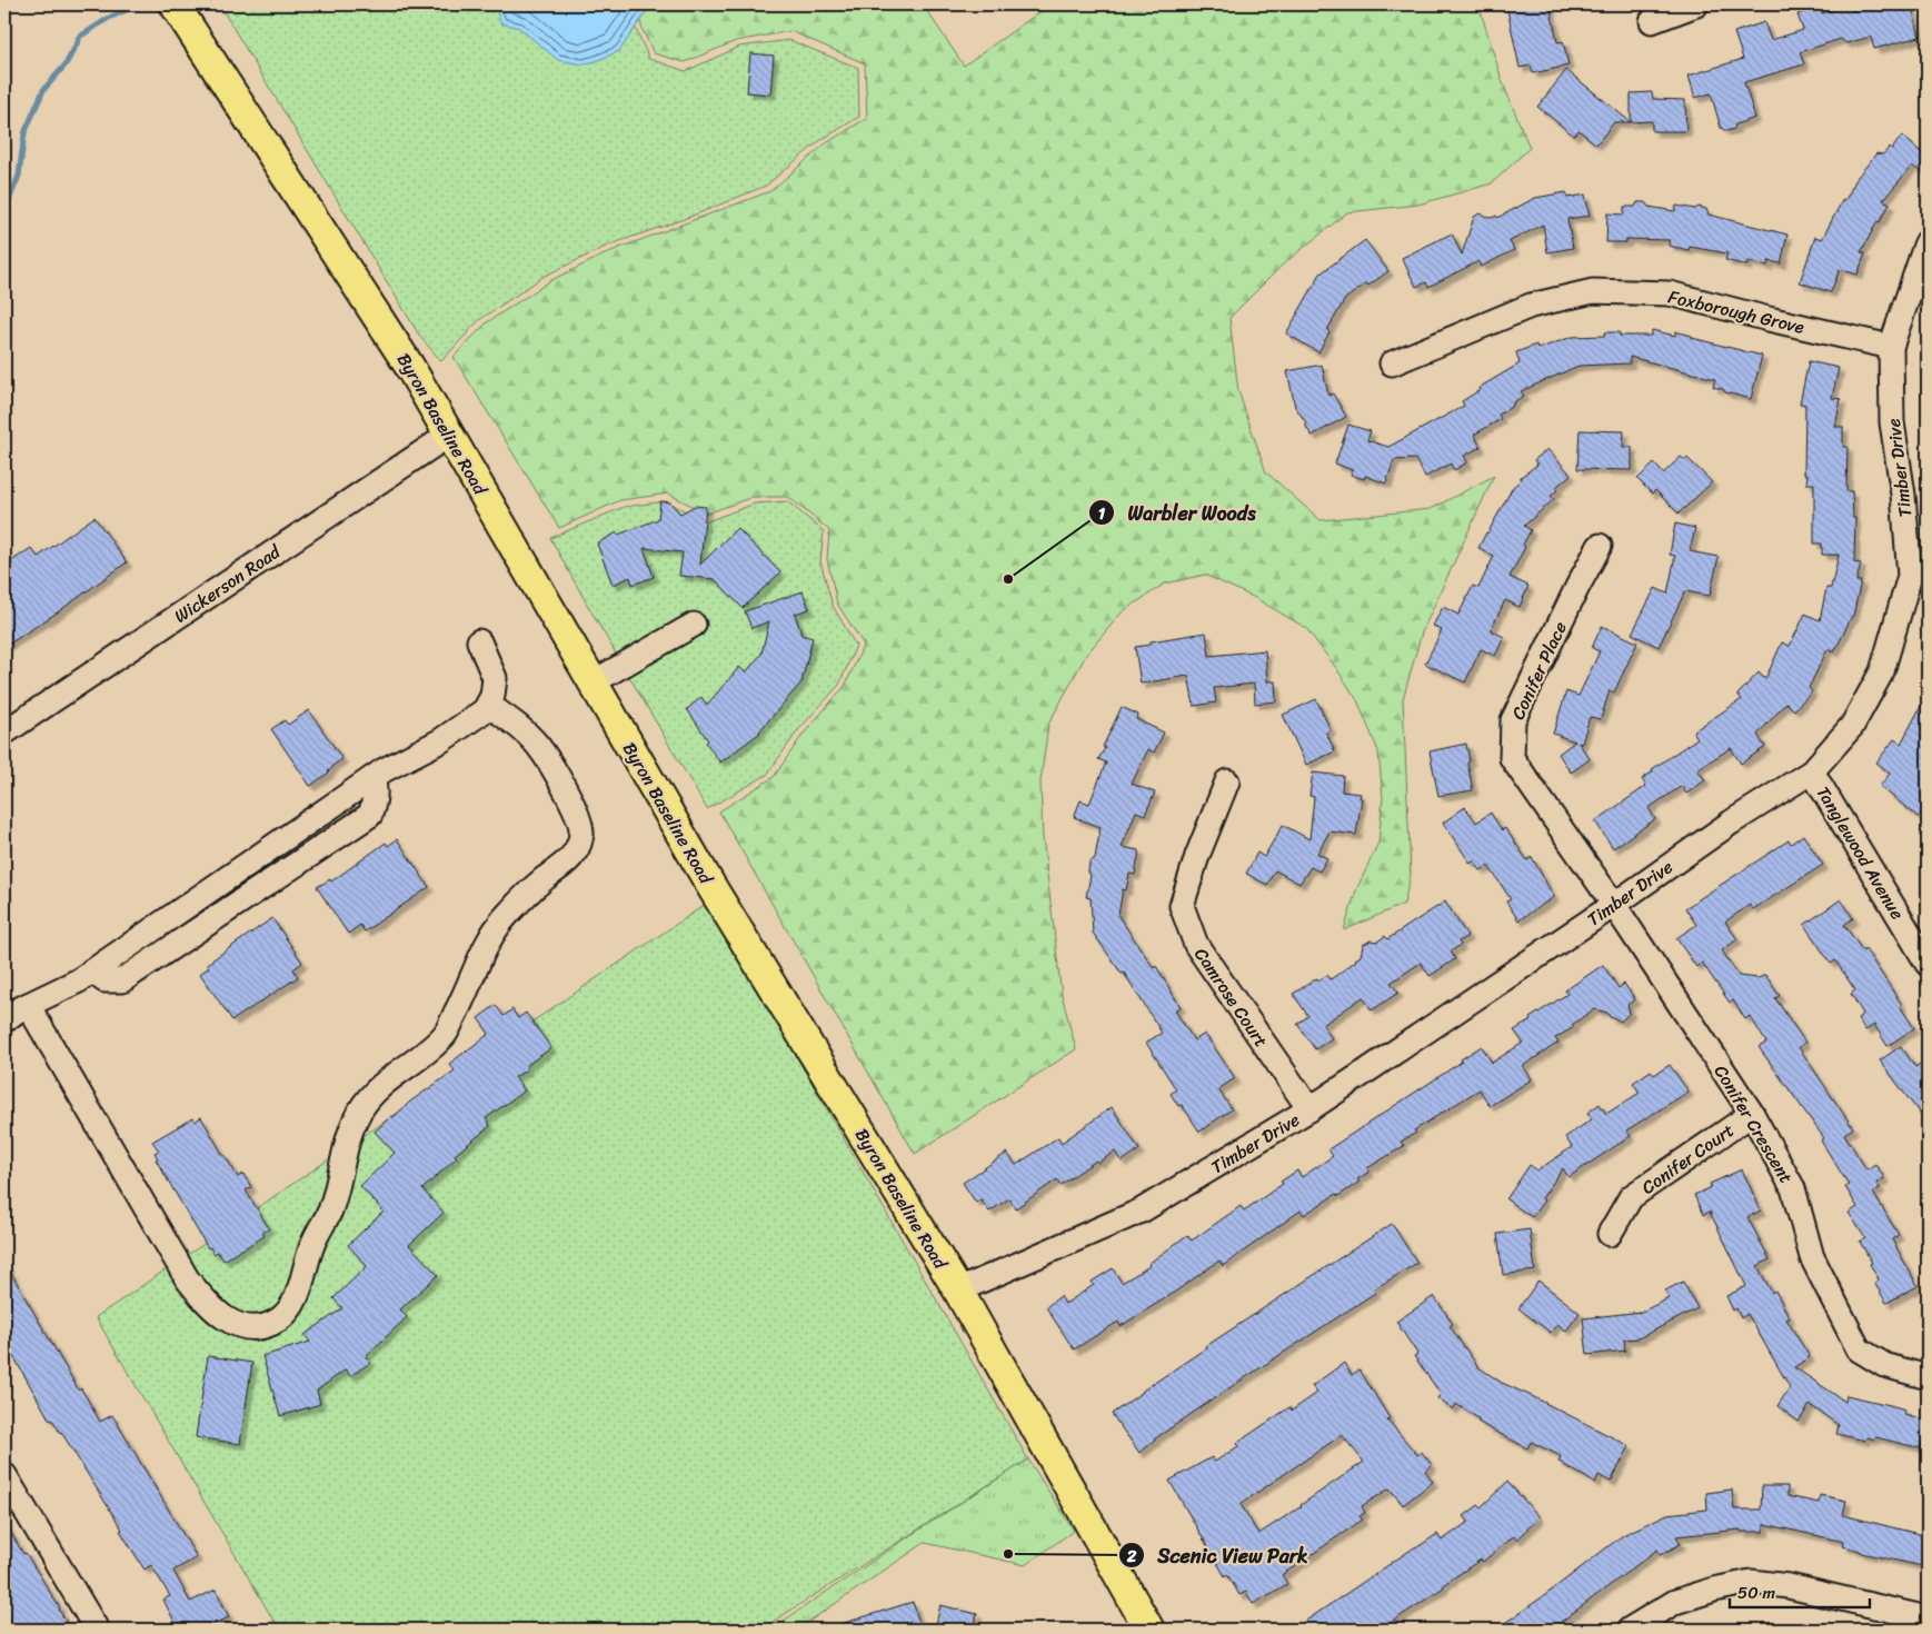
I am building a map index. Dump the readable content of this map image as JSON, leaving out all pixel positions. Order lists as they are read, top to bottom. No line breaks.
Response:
{"streets":{"main road":["Byron Baseline Road"],"street":["Foxborough Grove","Timber Drive","Wickerson Road","Conifer Place","Tanglewood Avenue","Camrose Court","Conifer Crescent","Conifer Court"]},"crossings":[["Foxborough Grove","Timber Drive"],["Byron Baseline Road","Timber Drive"],["Byron Baseline Road","Wickerson Road"],["Timber Drive","Conifer Place"],["Timber Drive","Tanglewood Avenue"],["Timber Drive","Camrose Court"],["Timber Drive","Conifer Crescent"],["Conifer Place","Conifer Crescent"],["Conifer Crescent","Conifer Court"]],"places":["Warbler Woods","Scenic View Park"],"scale_bar":"50 m"}
